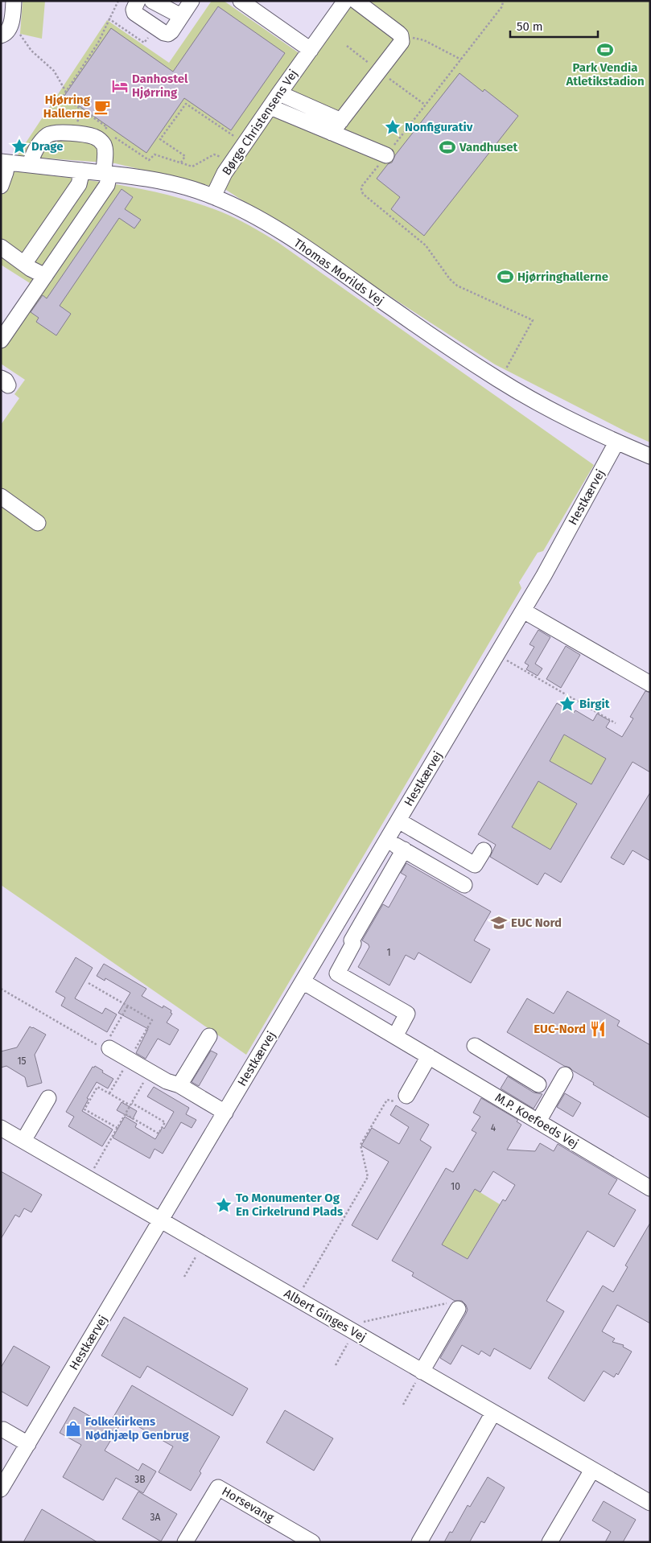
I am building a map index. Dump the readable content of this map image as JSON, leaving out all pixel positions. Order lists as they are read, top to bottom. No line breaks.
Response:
{"streets":{"street":["Børge Christensens Vej","Thomas Morilds Vej","Hestkærvej","M.P. Koefoeds Vej","Albert Ginges Vej","Horsevang"]},"crossings":[["Børge Christensens Vej","Thomas Morilds Vej"],["Thomas Morilds Vej","Hestkærvej"],["Hestkærvej","M.P. Koefoeds Vej"],["Hestkærvej","Albert Ginges Vej"]],"places":{"sports":["Park Vendia Atletikstadion","Vandhuset","Hjørringhallerne"],"hotel":["Danhostel Hjørring"],"cafe":["Hjørring Hallerne"],"place":["Nonfigurativ","Drage","Birgit","To Monumenter Og En Cirkelrund Plads"],"school or university":["EUC Nord"],"restaurant":["EUC-Nord"],"shop":["Folkekirkens Nødhjælp Genbrug"]},"house_numbers":["1","15","4","10","3B","3A"],"scale_bar":"50 m"}
